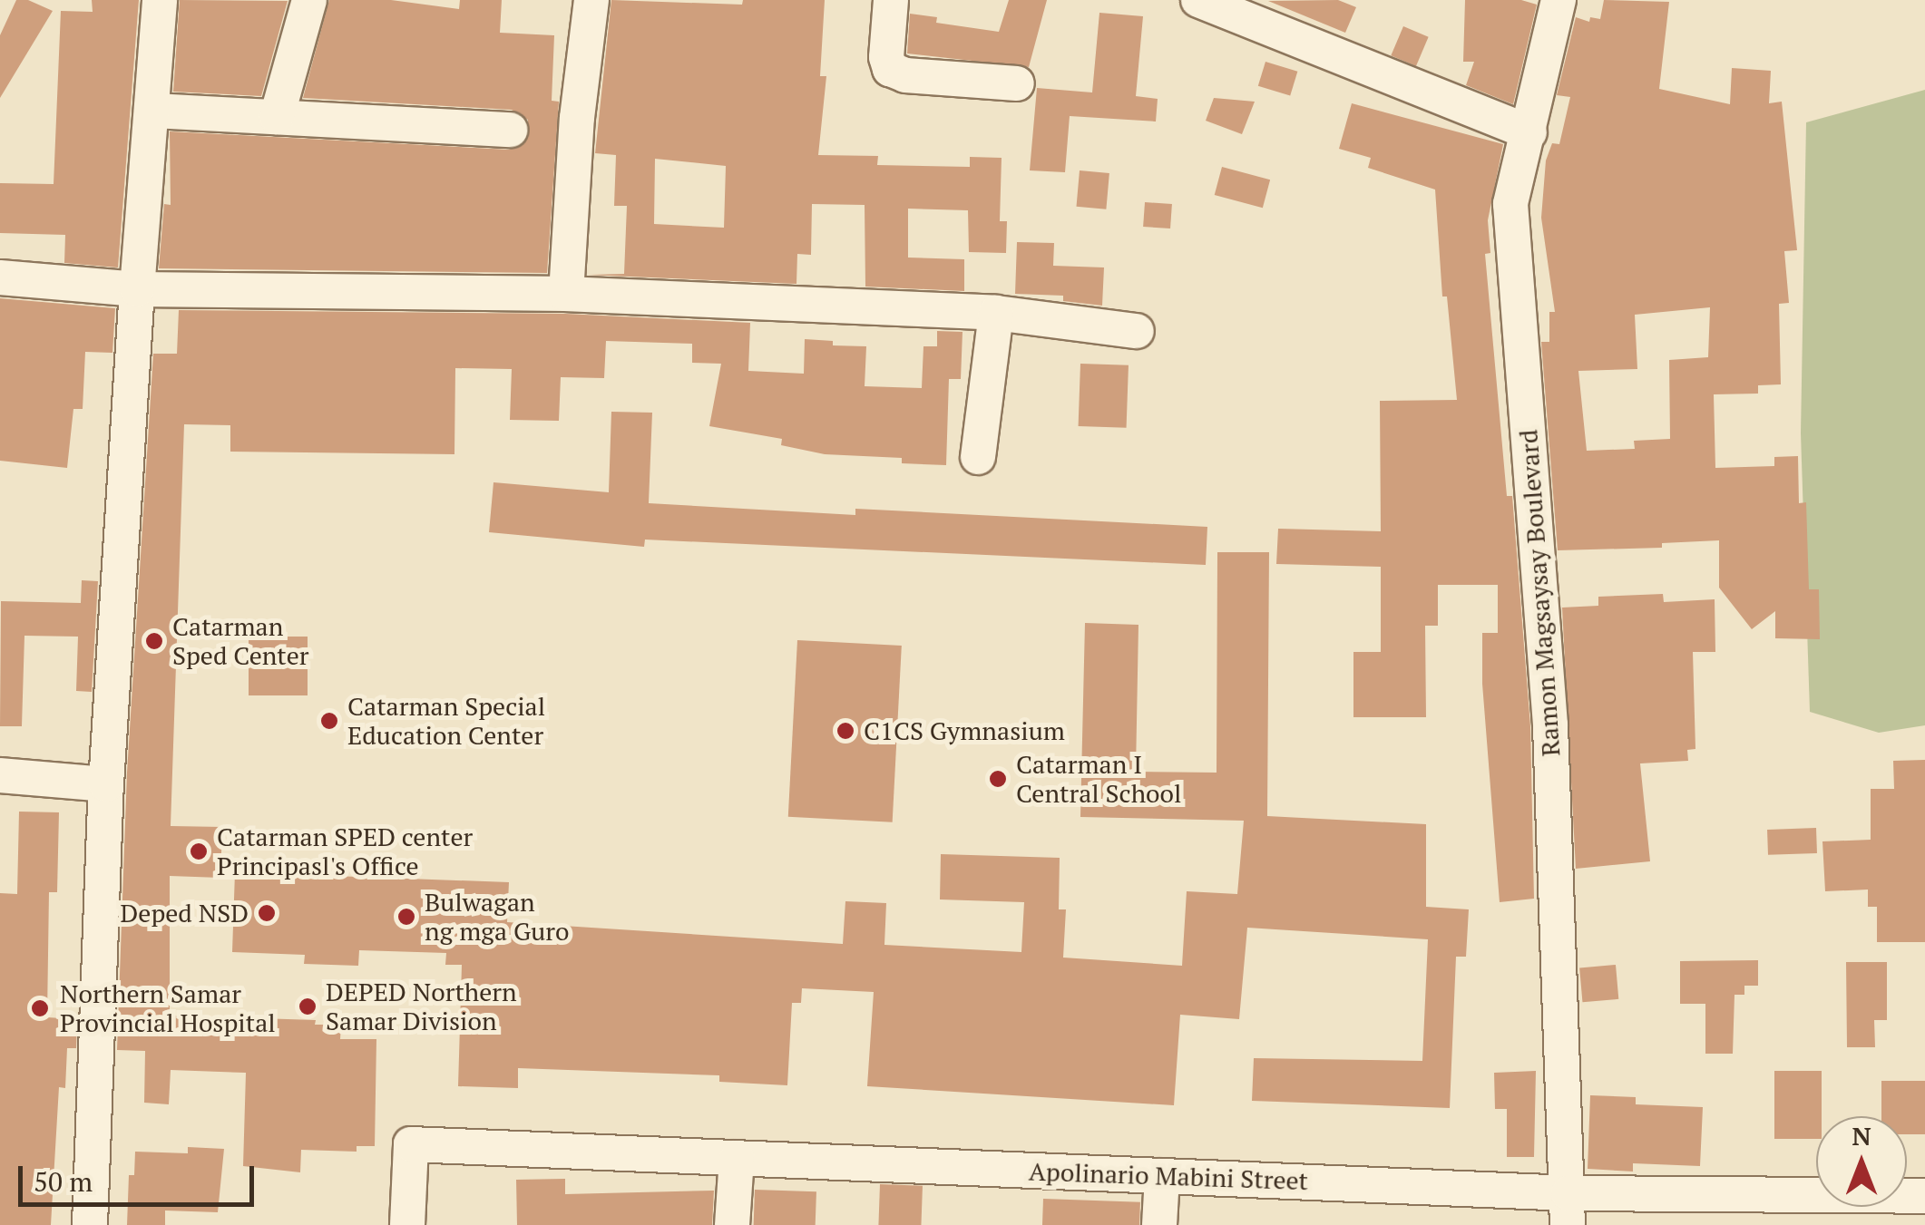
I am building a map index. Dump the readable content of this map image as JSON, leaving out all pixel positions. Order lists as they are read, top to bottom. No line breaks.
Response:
{"streets":{"street":["Ramon Magsaysay Boulevard","Apolinario Mabini Street"]},"crossings":[["Ramon Magsaysay Boulevard","Apolinario Mabini Street"]],"places":["Catarman Sped Center","Catarman Special Education Center","C1CS Gymnasium","Catarman I Central School","Catarman SPED center Principasl's Office","Deped NSD","Bulwagan ng mga Guro","DEPED Northern Samar Division","Northern Samar Provincial Hospital"],"scale_bar":"50 m","north":"top"}
